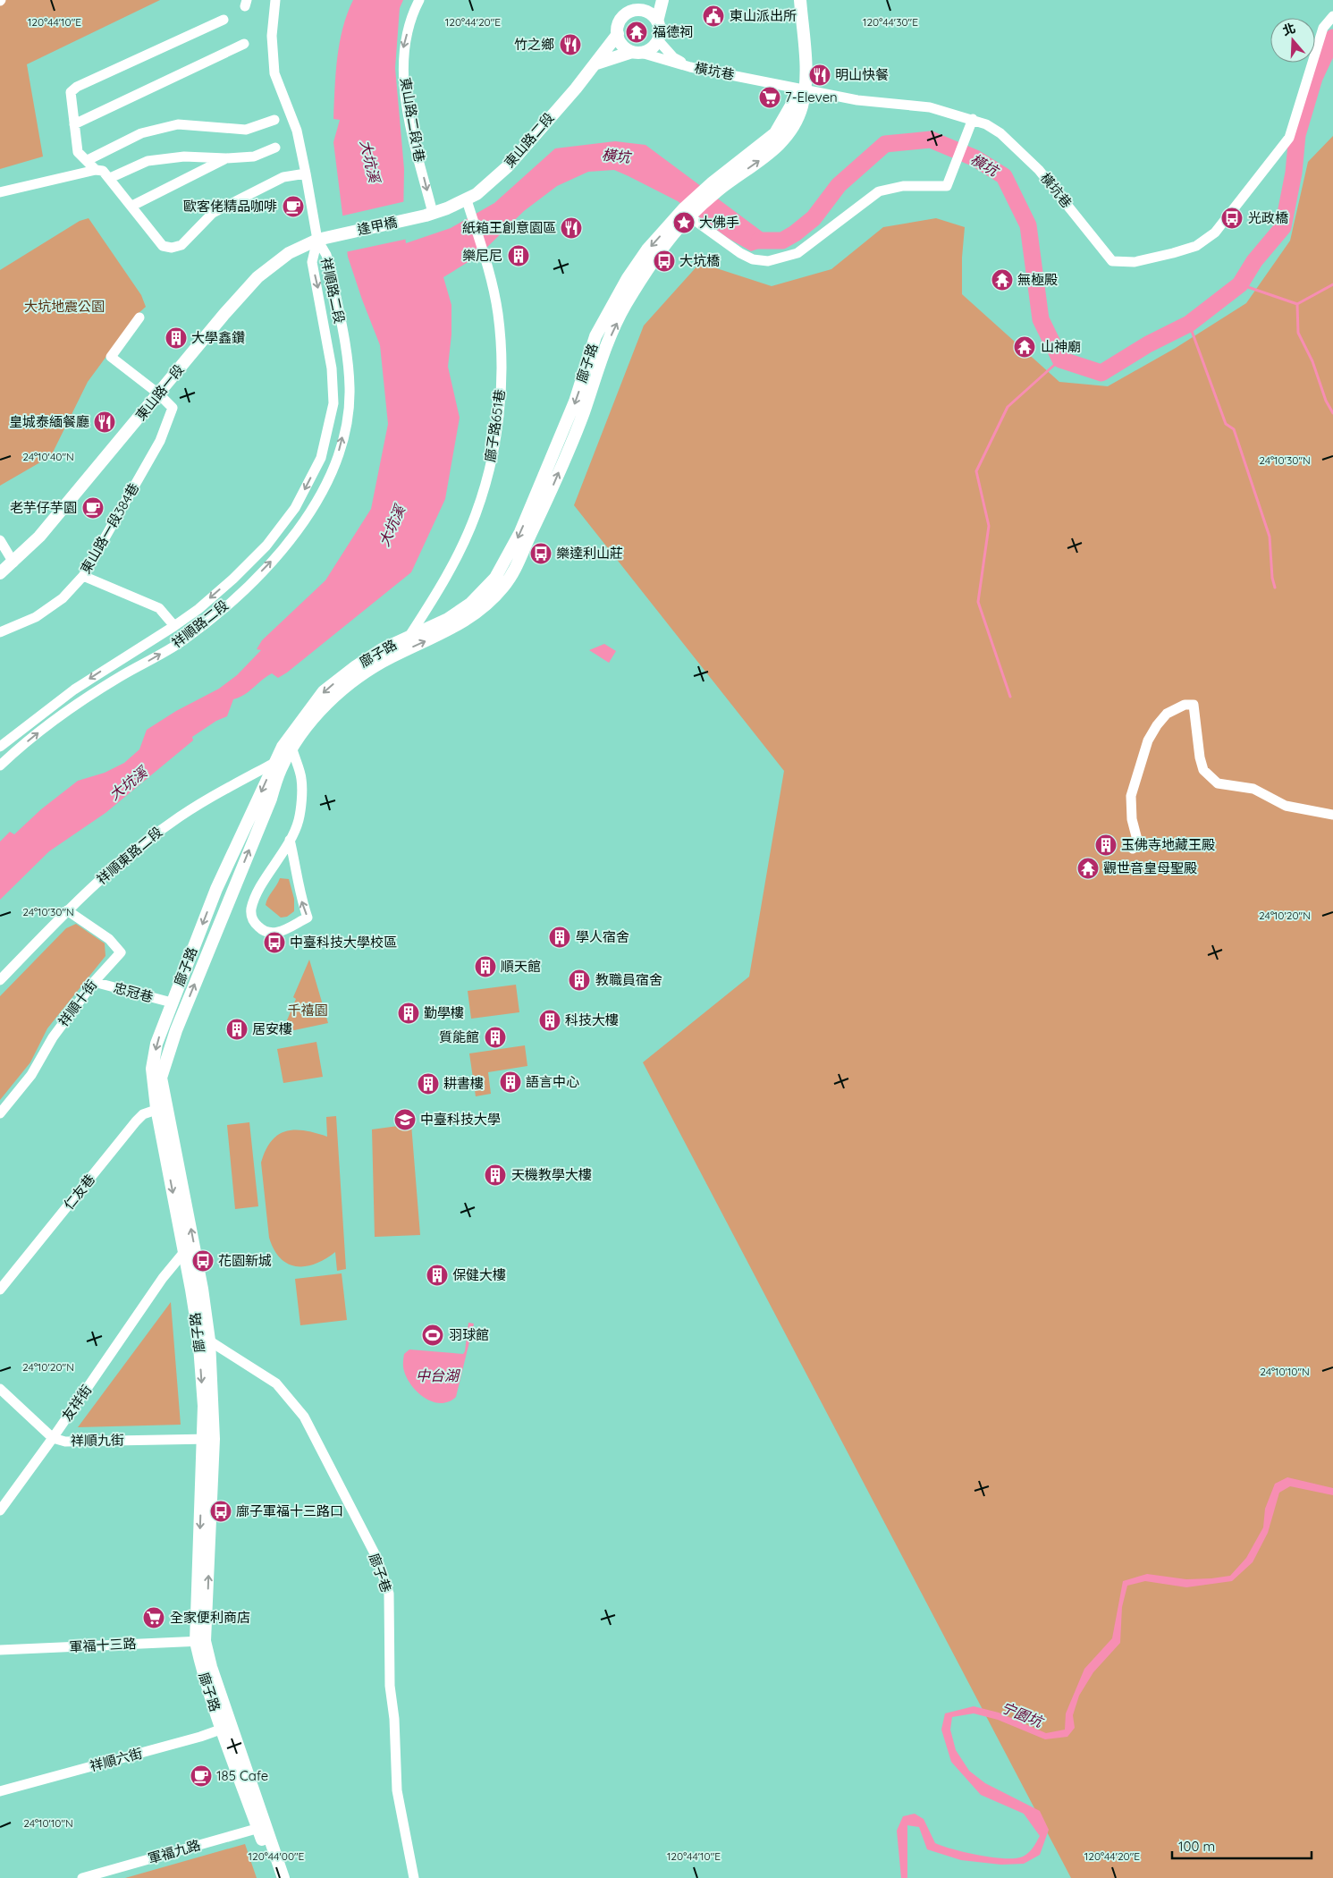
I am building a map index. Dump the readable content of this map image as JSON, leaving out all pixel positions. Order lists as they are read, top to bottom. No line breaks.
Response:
{"streets":{"main road":["東山路二段","逢甲橋","廍子路","東山路一段"],"street":["橫坑巷","東山路二段1巷","祥順路二段","廍子路651巷","東山路一段384巷","祥順東路二段","忠冠巷","祥順十街","仁友巷","友祥街","祥順九街","廍子巷","軍福十三路","祥順六街","軍福九路"]},"crossings":[["橫坑巷","東山路二段"],["東山路二段1巷","東山路二段"],["東山路二段","逢甲橋"],["東山路二段","廍子路651巷"],["逢甲橋","東山路一段"],["祥順路二段","東山路一段"],["廍子路","廍子路651巷"],["廍子路","祥順東路二段"],["廍子路","忠冠巷"],["廍子路","仁友巷"],["廍子路","友祥街"],["廍子路","祥順九街"],["廍子路","廍子巷"],["廍子路","軍福十三路"],["廍子路","祥順六街"],["廍子路","軍福九路"],["東山路一段","東山路一段384巷"],["祥順東路二段","祥順十街"],["忠冠巷","祥順十街"],["友祥街","祥順九街"]],"one_way":["東山路二段1巷"],"water":["橫坑","大坑溪","中台湖","宁園坑"],"parks":["大坑地震公園","千禧園"],"places":{"public building":["東山派出所"],"temple":["福德祠","無極殿","山神廟","觀世音皇母聖殿"],"restaurant":["竹之鄉","明山快餐","紙箱王創意園區","皇城泰緬餐廳"],"supermarket":["7-Eleven","全家便利商店"],"cafe":["歐客佬精品咖啡","老芋仔芋園","185 Cafe"],"bus stop":["光政橋","大坑橋","樂達利山莊","中臺科技大學校區","花園新城","廍子軍福十三路口"],"place":["大佛手"],"building":["樂尼尼","大學鑫鑽","玉佛寺地藏王殿","學人宿舍","順天館","教職員宿舍","勤學樓","科技大樓","居安樓","質能館","語言中心","耕書樓","天機教學大樓","保健大樓"],"school or university":["中臺科技大學"],"sports":["羽球館"]},"scale_bar":"100 m","north":"top","coordinates":["120°44'10\"E","120°44'20\"E","120°44'30\"E","24°10'40\"N","24°10'30\"N","24°10'20\"N","24°10'10\"N","120°44'00\"E"]}
